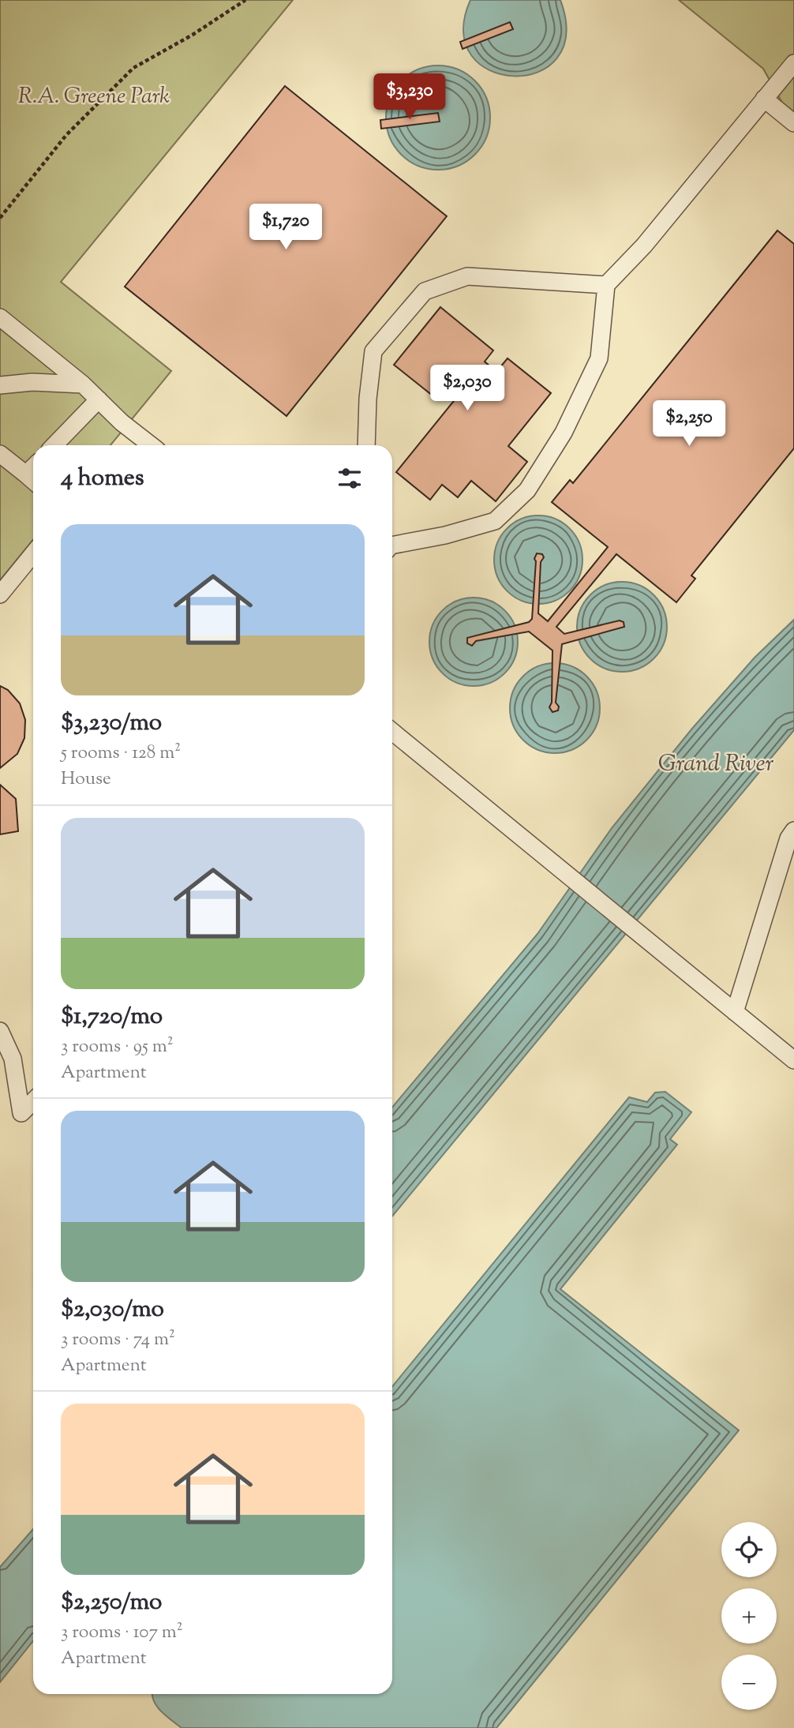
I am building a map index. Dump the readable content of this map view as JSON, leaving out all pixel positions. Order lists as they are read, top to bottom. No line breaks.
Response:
{"water":["Grand River"],"parks":["R.A. Greene Park"],"page":{"price":["$3,230","$1,720","$2,030","$2,250"],"heading":"4 homes","list":[{"name":"$3,230/mo","note":"5 rooms · 128 m² · House"},{"name":"$1,720/mo","note":"3 rooms · 95 m² · Apartment"},{"name":"$2,030/mo","note":"3 rooms · 74 m² · Apartment"},{"name":"$2,250/mo","note":"3 rooms · 107 m² · Apartment"}],"map_buttons":["+","−"]}}
